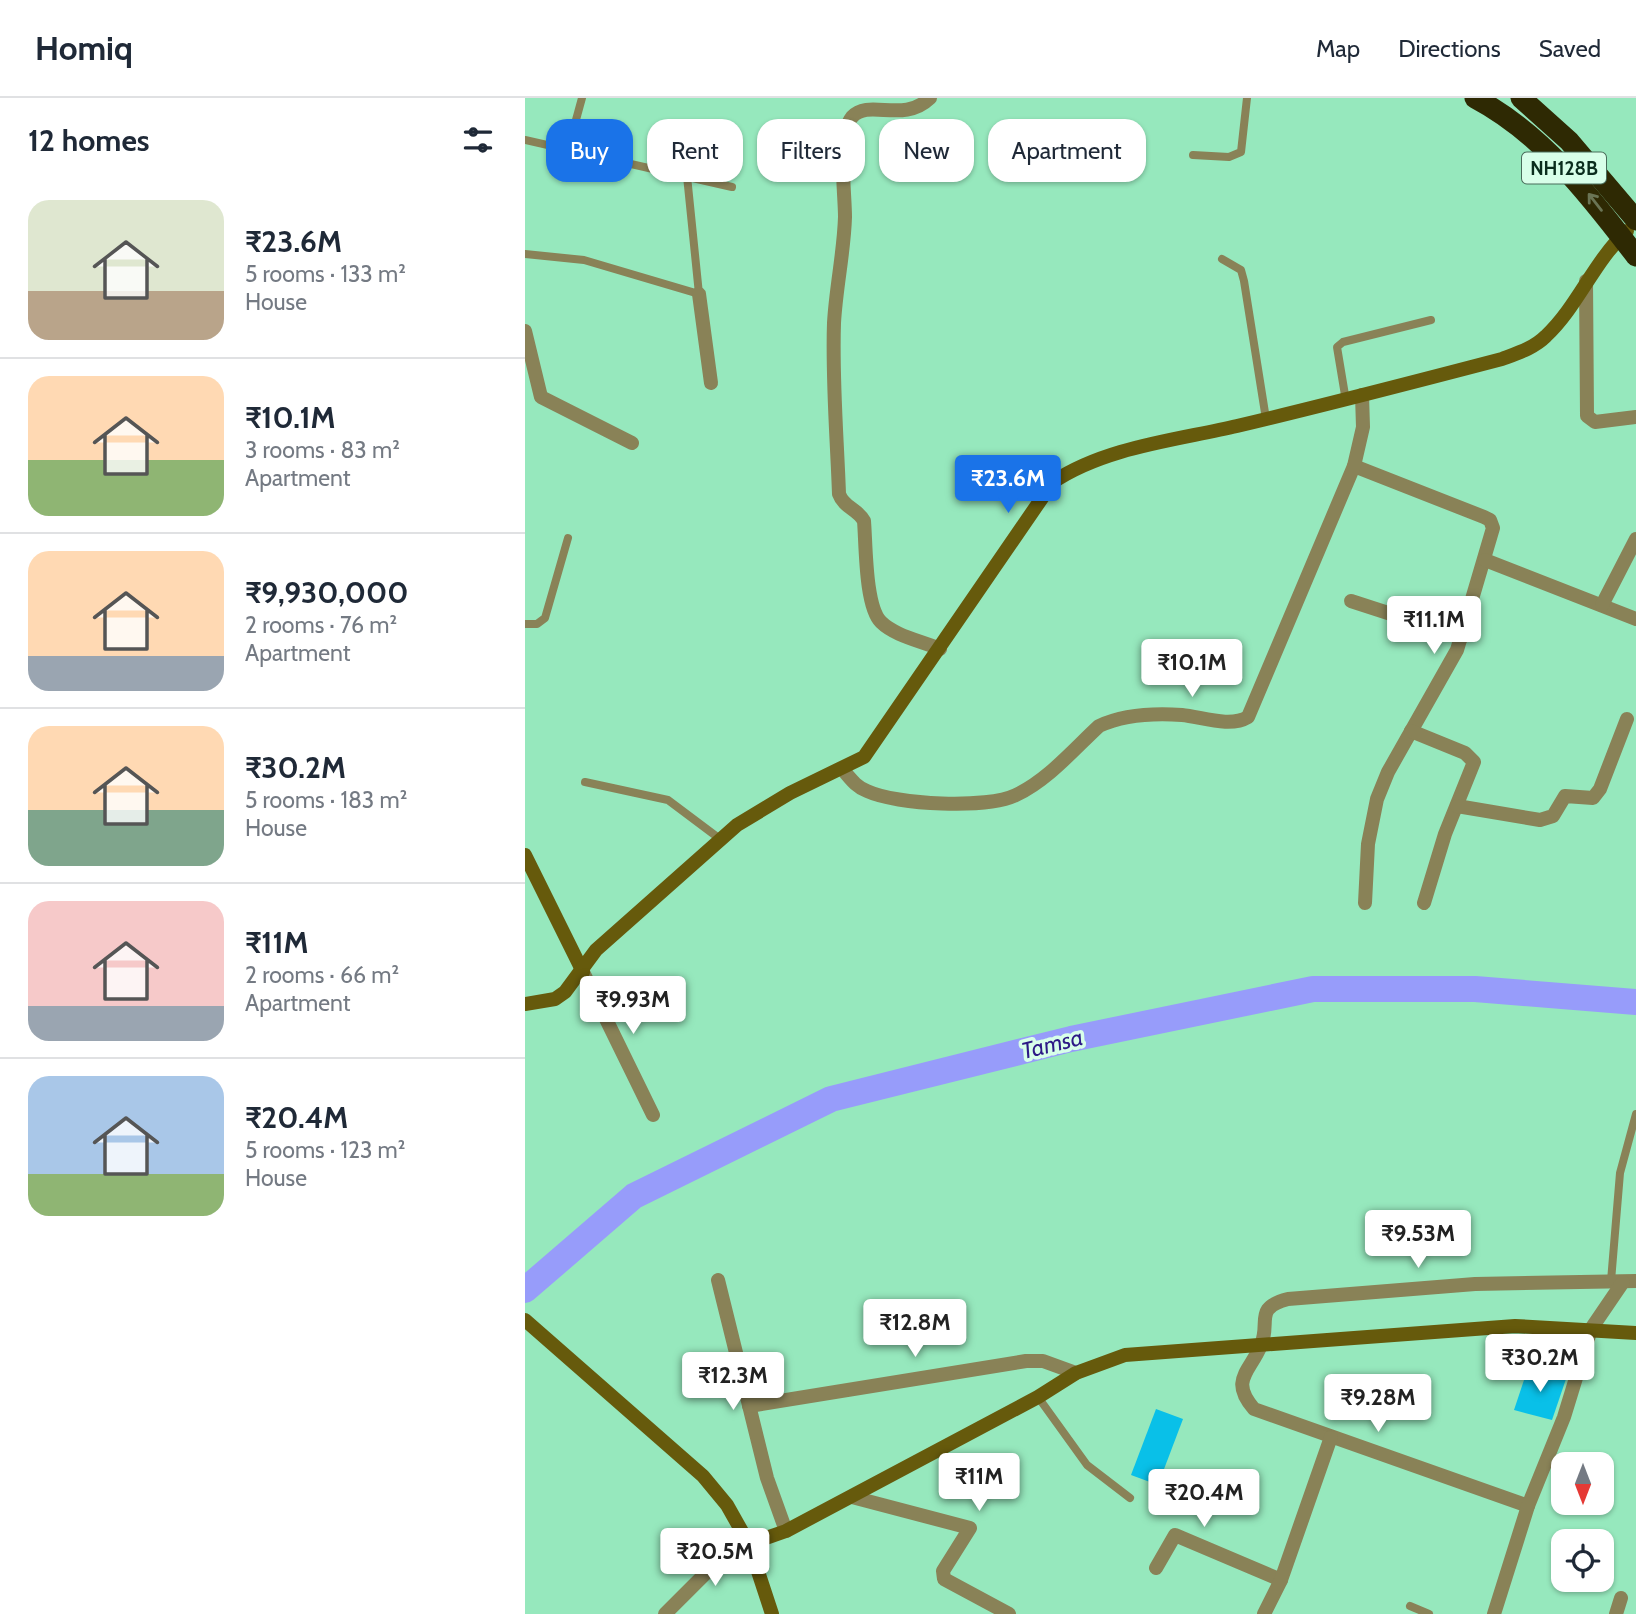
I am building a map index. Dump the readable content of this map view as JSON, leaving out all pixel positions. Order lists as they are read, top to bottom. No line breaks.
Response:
{"streets":{"highway":["NH128B"]},"water":["Tamsa"],"north":"bottom","page":{"header":"Homiq","nav":["Map","Directions","Saved"],"heading":"12 homes","chip":["Buy","Rent","Filters","New","Apartment"],"list":[{"name":"₹23.6M","note":"5 rooms · 133 m² · House"},{"name":"₹10.1M","note":"3 rooms · 83 m² · Apartment"},{"name":"₹9,930,000","note":"2 rooms · 76 m² · Apartment"},{"name":"₹30.2M","note":"5 rooms · 183 m² · House"},{"name":"₹11M","note":"2 rooms · 66 m² · Apartment"},{"name":"₹20.4M","note":"5 rooms · 123 m² · House"}],"price":["₹23.6M","₹11.1M","₹10.1M","₹9.93M","₹9.53M","₹12.8M","₹30.2M","₹12.3M","₹9.28M","₹11M","₹20.4M","₹20.5M"]}}
